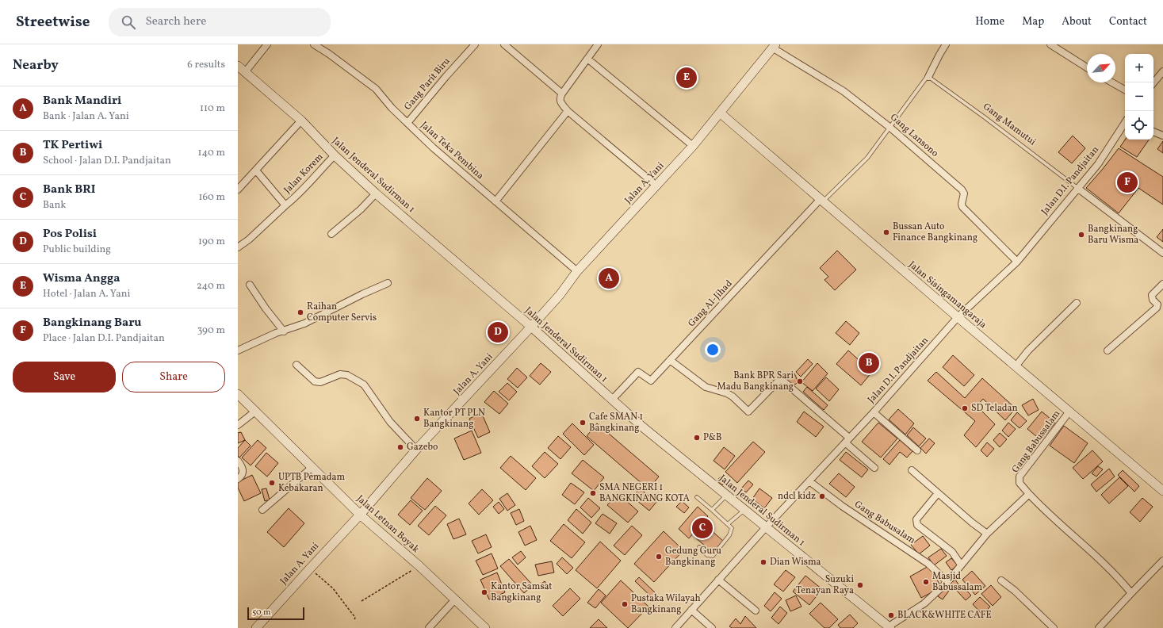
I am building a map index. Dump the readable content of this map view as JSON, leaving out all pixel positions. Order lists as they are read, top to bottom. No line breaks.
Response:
{"streets":{"street":["Gang Parit Biru","Gang Lansono","Jalan Teka Pembina","Jalan Korem","Jalan Jenderal Sudirman 1","Jalan D.I. Pandjaitan","Jalan A. Yani","Jalan Sisingamangaraja","Gang Al-Jihad","Gang Babussalam","Gang Babusalam","Jalan Letnan Boyak"],"lane":["Gang Mamutui"]},"crossings":[["Gang Parit Biru","Jalan Teka Pembina"],["Gang Mamutui","Jalan D.I. Pandjaitan"],["Gang Lansono","Jalan D.I. Pandjaitan"],["Gang Lansono","Jalan A. Yani"],["Jalan Teka Pembina","Jalan A. Yani"],["Jalan Korem","Jalan Jenderal Sudirman 1"],["Jalan Jenderal Sudirman 1","Jalan D.I. Pandjaitan"],["Jalan Jenderal Sudirman 1","Jalan A. Yani"],["Jalan Jenderal Sudirman 1","Gang Al-Jihad"],["Jalan D.I. Pandjaitan","Jalan Sisingamangaraja"],["Jalan D.I. Pandjaitan","Gang Babusalam"],["Jalan A. Yani","Jalan Sisingamangaraja"],["Jalan A. Yani","Jalan Letnan Boyak"],["Jalan Sisingamangaraja","Gang Al-Jihad"],["Jalan Sisingamangaraja","Gang Babussalam"]],"places":["Bussan Auto Finance Bangkinang","Bangkinang Baru Wisma","Raihan Computer Servis","Bank BPR Sari Madu Bangkinang","SD Teladan","Kantor PT PLN Bangkinang","Cafe SMAN 1 Bangkinang","P&B","Gazebo","UPTB Pemadam Kebakaran","SMA NEGERI 1 BANGKINANG KOTA","ndcl kidz","Gedung Guru Bangkinang","Dian Wisma","Masjid Babussalam","Suzuki Tenayan Raya","Kantor Samsat Bangkinang","Pustaka Wilayah Bangkinang","BLACK&WHITE CAFE"],"scale_bar":"50 m","north":"top right","page":{"header":"Streetwise","search":"Search here","nav":["Home","Map","About","Contact"],"heading":["Nearby","6 results"],"map_buttons":["+","−"],"pins":["E","F","A","D","B","C"],"list":[{"mark":"A","name":"Bank Mandiri","note":"Bank · Jalan A. Yani","value":"110 m"},{"mark":"B","name":"TK Pertiwi","note":"School · Jalan D.I. Pandjaitan","value":"140 m"},{"mark":"C","name":"Bank BRI","note":"Bank","value":"160 m"},{"mark":"D","name":"Pos Polisi","note":"Public building","value":"190 m"},{"mark":"E","name":"Wisma Angga","note":"Hotel · Jalan A. Yani","value":"240 m"},{"mark":"F","name":"Bangkinang Baru","note":"Place · Jalan D.I. Pandjaitan","value":"390 m"}],"buttons":["Save","Share"],"scale":"50 m"}}
